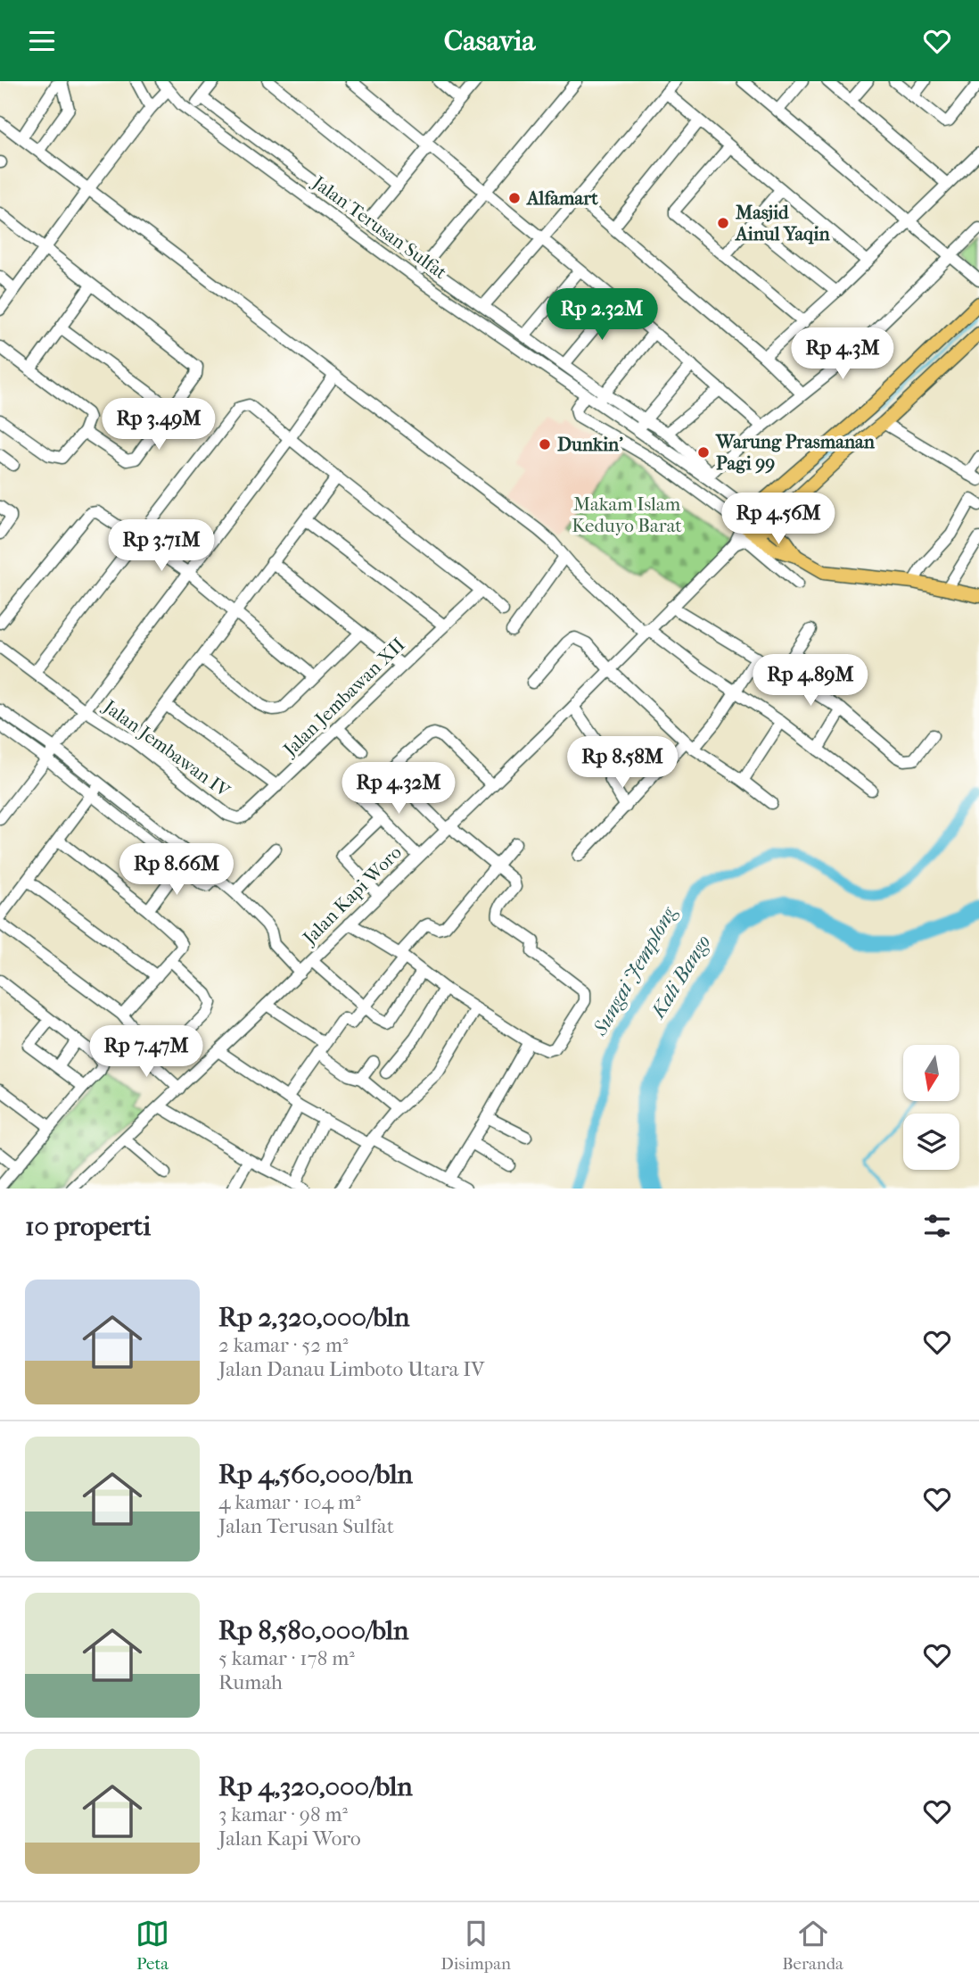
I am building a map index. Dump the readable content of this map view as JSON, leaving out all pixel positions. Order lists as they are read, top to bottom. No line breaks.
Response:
{"streets":{"main road":["Jalan Kapi Woro"],"street":["Jalan Terusan Sulfat","Jalan Jembawan XII","Jalan Jembawan IV"]},"crossings":[["Jalan Jembawan XII","Jalan Jembawan IV"]],"water":["Sungai Jemplong","Kali Bango"],"parks":["Makam Islam Keduyo Barat"],"places":["Alfamart","Masjid Ainul Yaqin","Dunkin'","Warung Prasmanan Pagi 99"],"north":"bottom","page":{"header":"Casavia","price":["Rp 2.32M","Rp 4.3M","Rp 3.49M","Rp 4.56M","Rp 3.71M","Rp 4.89M","Rp 8.58M","Rp 4.32M","Rp 8.66M","Rp 7.47M"],"heading":"10 properti","list":[{"name":"Rp 2,320,000/bln","note":"2 kamar · 52 m² · Jalan Danau Limboto Utara IV"},{"name":"Rp 4,560,000/bln","note":"4 kamar · 104 m² · Jalan Terusan Sulfat"},{"name":"Rp 8,580,000/bln","note":"5 kamar · 178 m² · Rumah"},{"name":"Rp 4,320,000/bln","note":"3 kamar · 98 m² · Jalan Kapi Woro"}],"tabs":["Peta","Disimpan","Beranda"]}}
